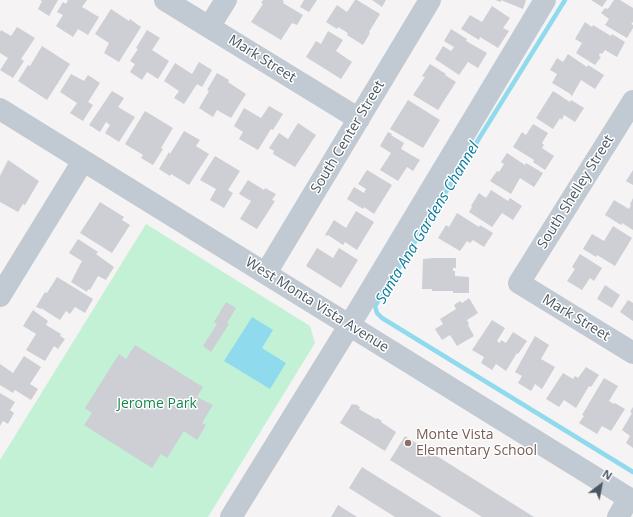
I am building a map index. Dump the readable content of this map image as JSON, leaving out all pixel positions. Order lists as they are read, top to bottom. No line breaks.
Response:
{"streets":{"street":["Mark Street","South Center Street","South Shelley Street","West Monta Vista Avenue"]},"crossings":[["Mark Street","South Center Street"],["Mark Street","South Shelley Street"],["South Center Street","West Monta Vista Avenue"]],"water":["Santa Ana Gardens Channel"],"parks":["Jerome Park"],"places":["Monte Vista Elementary School"],"north":"top right"}
